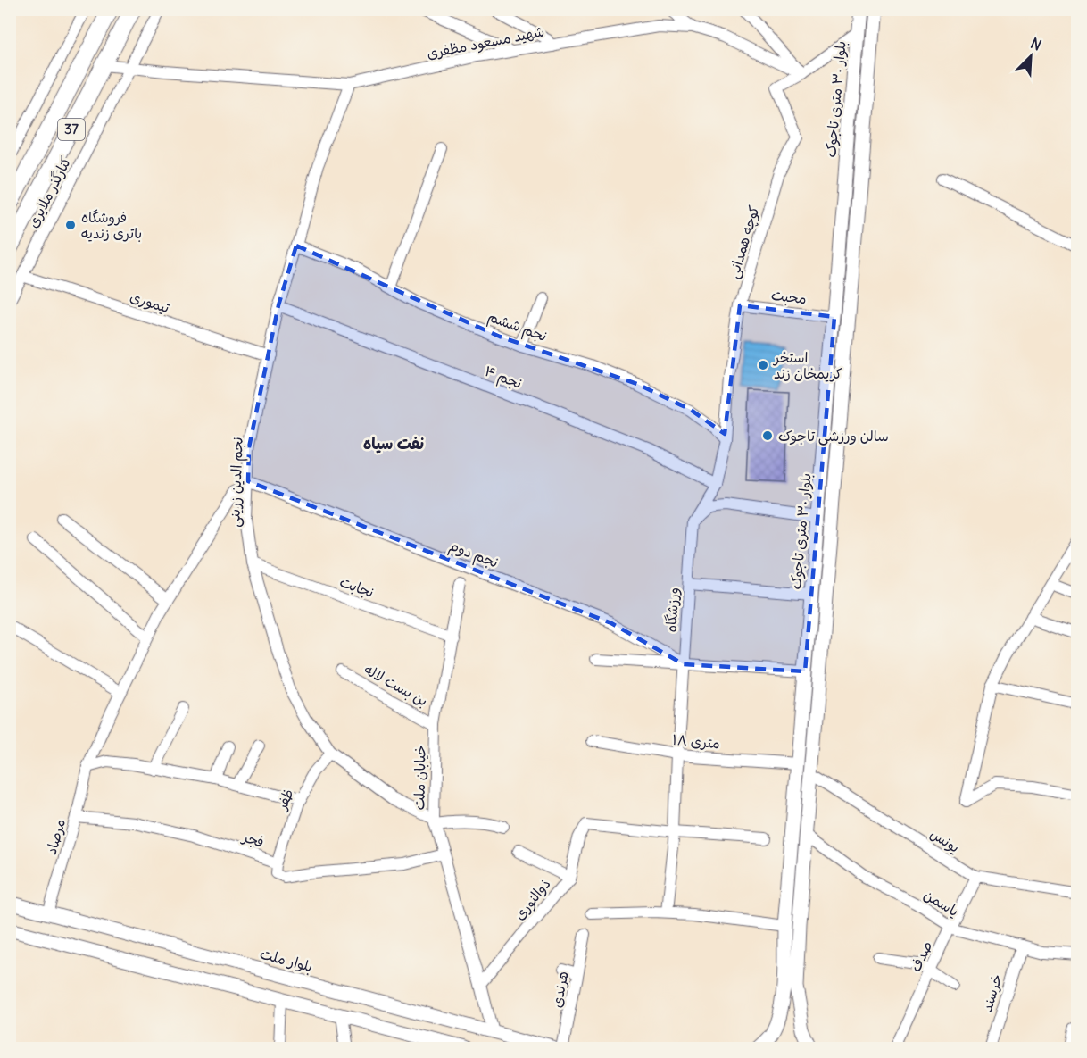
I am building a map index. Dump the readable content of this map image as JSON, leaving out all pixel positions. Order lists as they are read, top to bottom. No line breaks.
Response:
{"streets":{"highway":["37"],"main road":["بلوار ۳۰ متری تاجوک","بلوار ملت"],"street":["شهید مسعود مظفری","کنارگذر ملایری","کوچه همدانی","محبت","تیموری","نجم ششم","نجم ۴","نجم الدین زرینی","نجم دوم","نجابت","ورزشگاه","بن بست لاله","۱۸ متری","خیابان ملت","ظفر","مرصاد","فجر","یونس","ذوالنوری","یاسمن","صدف","هرندی","خرسند"]},"crossings":[["شهید مسعود مظفری","37"],["شهید مسعود مظفری","کنارگذر ملایری"],["شهید مسعود مظفری","کوچه همدانی"],["شهید مسعود مظفری","نجم الدین زرینی"],["بلوار ۳۰ متری تاجوک","محبت"],["بلوار ۳۰ متری تاجوک","۱۸ متری"],["بلوار ۳۰ متری تاجوک","یونس"],["بلوار ۳۰ متری تاجوک","یاسمن"],["کنارگذر ملایری","تیموری"],["کوچه همدانی","محبت"],["کوچه همدانی","نجم ششم"],["کوچه همدانی","نجم ۴"],["کوچه همدانی","ورزشگاه"],["تیموری","نجم الدین زرینی"],["نجم ششم","نجم الدین زرینی"],["نجم ۴","نجم الدین زرینی"],["نجم الدین زرینی","نجم دوم"],["نجم الدین زرینی","نجابت"],["نجم الدین زرینی","خیابان ملت"],["نجم الدین زرینی","ظفر"],["نجم الدین زرینی","مرصاد"],["نجم دوم","ورزشگاه"],["نجم دوم","مرصاد"],["نجابت","خیابان ملت"],["ورزشگاه","۱۸ متری"],["ورزشگاه","ذوالنوری"],["بن بست لاله","خیابان ملت"],["خیابان ملت","فجر"],["خیابان ملت","ذوالنوری"],["خیابان ملت","بلوار ملت"],["ظفر","فجر"],["مرصاد","فجر"],["مرصاد","بلوار ملت"],["یونس","صدف"],["یاسمن","صدف"],["یاسمن","خرسند"]],"districts":["نفت سیاه"],"places":["فروشگاه باتری زندیه","استخر کریمخان زند","سالن ورزشی تاجوک"],"north":"top right"}
